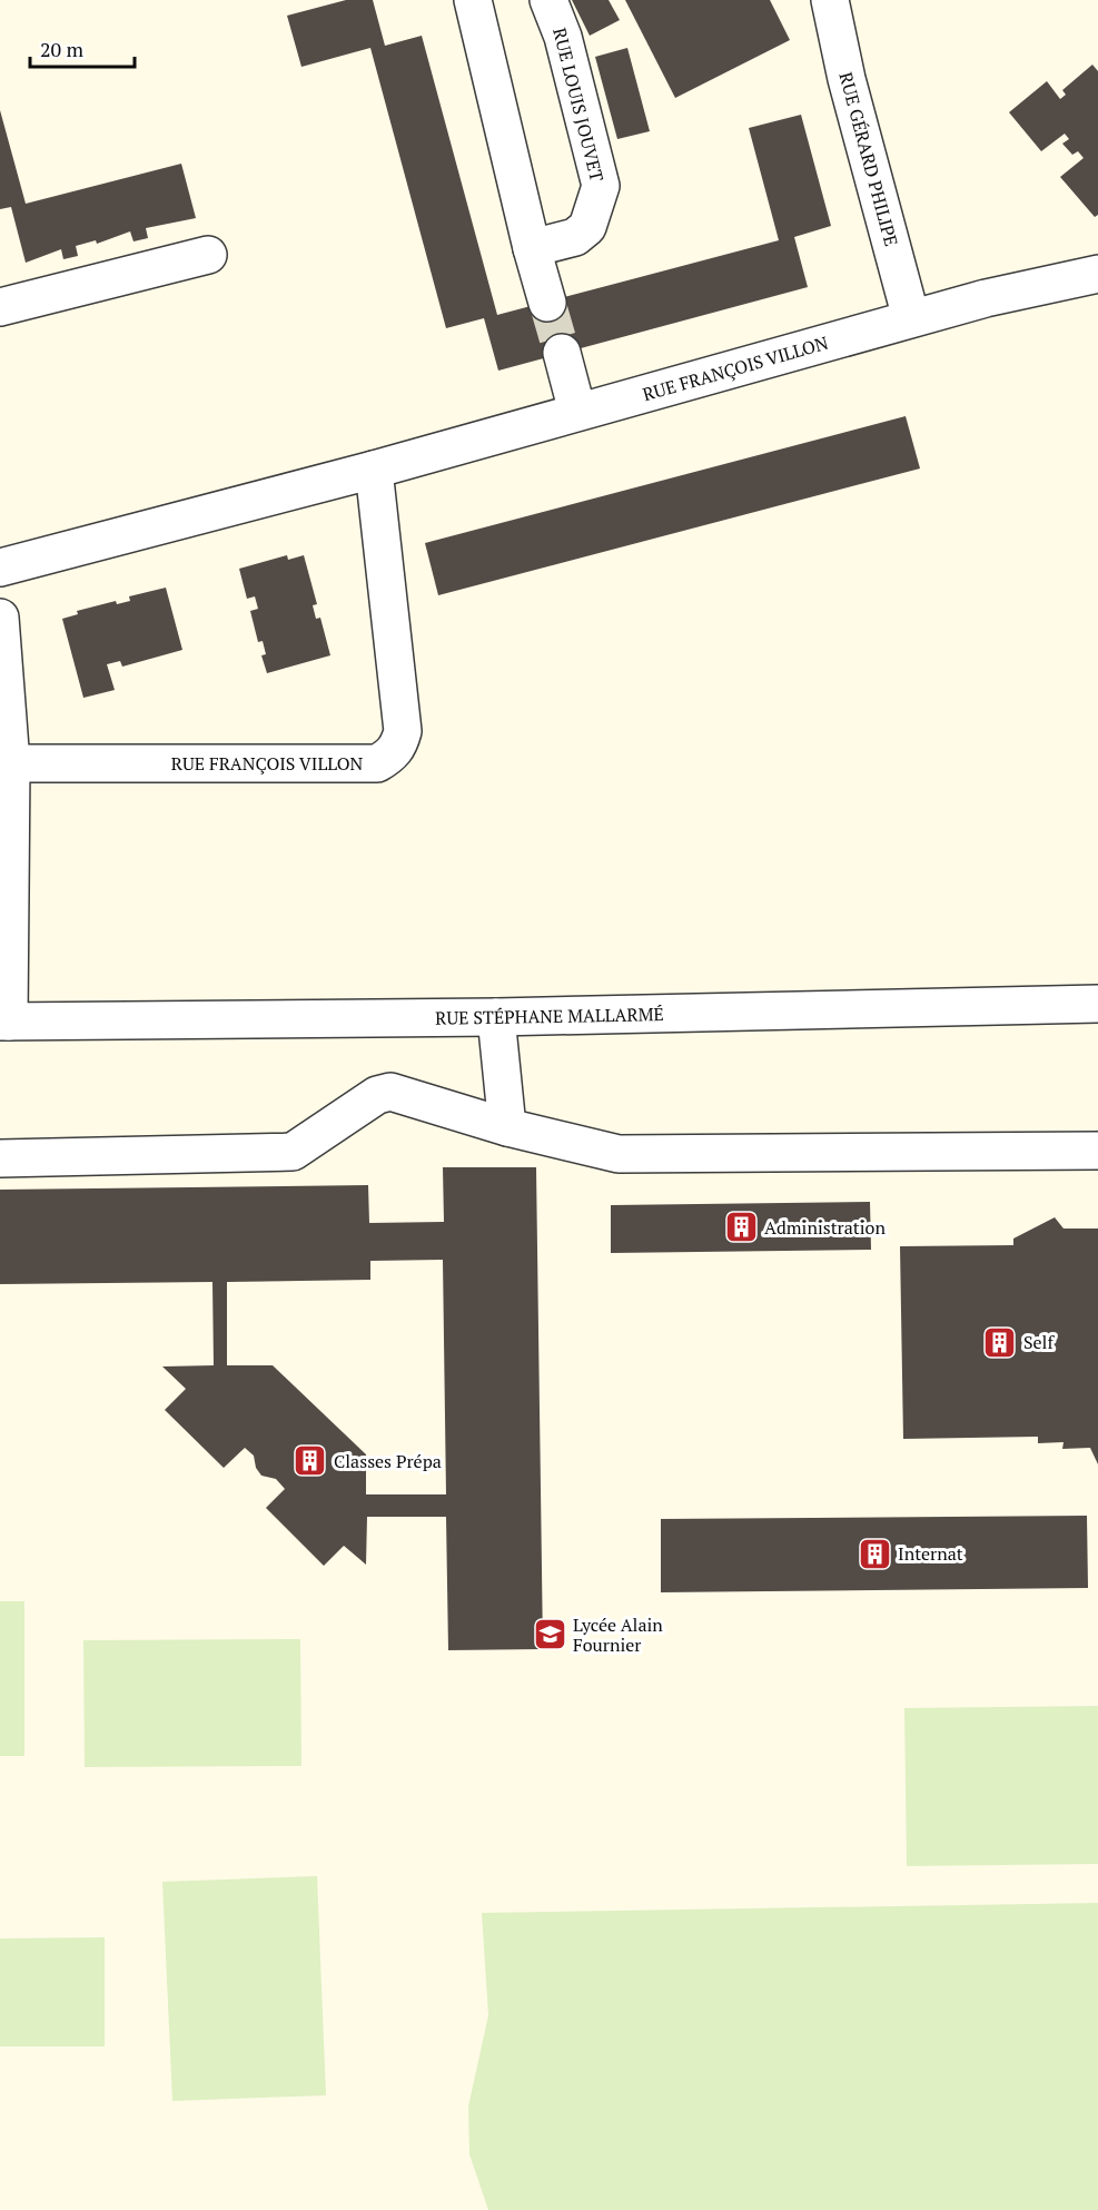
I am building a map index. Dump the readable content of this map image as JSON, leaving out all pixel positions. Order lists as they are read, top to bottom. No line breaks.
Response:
{"streets":{"street":["RUE LOUIS JOUVET","RUE GÉRARD PHILIPE","RUE FRANÇOIS VILLON","RUE STÉPHANE MALLARMÉ"]},"crossings":[["RUE GÉRARD PHILIPE","RUE FRANÇOIS VILLON"]],"places":{"building":["Administration","Self","Classes Prépa","Internat"],"school or university":["Lycée Alain Fournier"]},"scale_bar":"20 m"}
